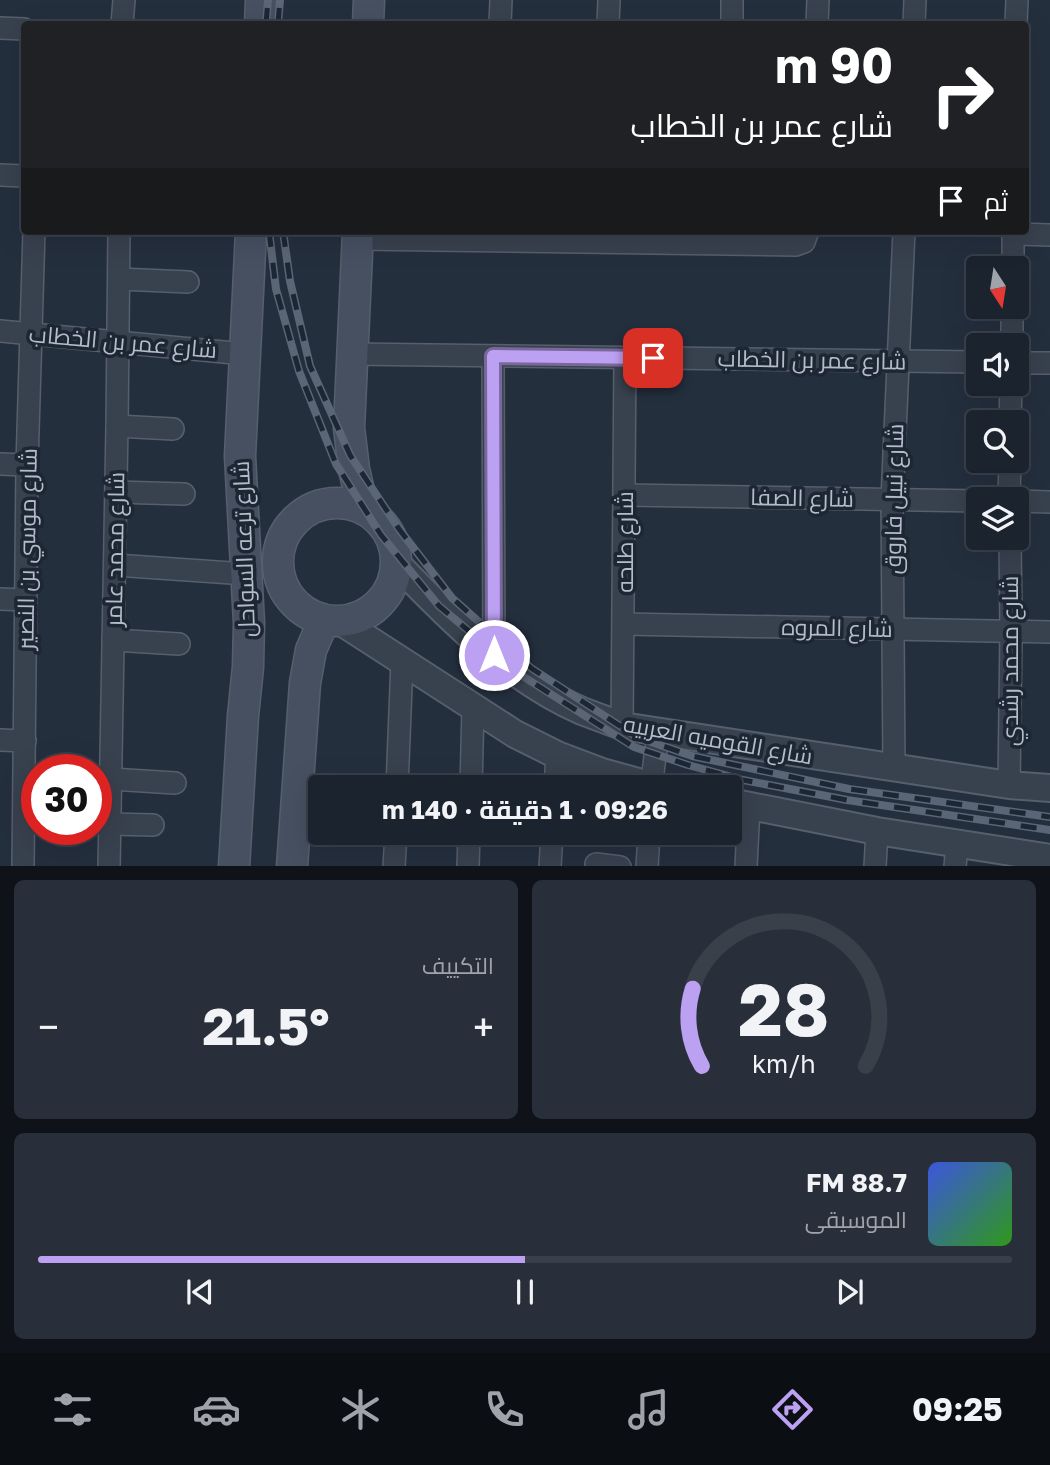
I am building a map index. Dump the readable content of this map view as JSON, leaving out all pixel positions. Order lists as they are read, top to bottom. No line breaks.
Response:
{"streets":{"main road":["شارع ترعه السواحل"],"street":["شارع عمر بن الخطاب","شارع الصفا","شارع نبيل فاروق","شارع طلحه","شارع موسي بن النصير","شارع محمد عامر","شارع المروه","شارع محمد رشدي","شارع القوميه العربيه"]},"crossings":[["شارع عمر بن الخطاب","شارع نبيل فاروق"],["شارع عمر بن الخطاب","شارع طلحه"],["شارع عمر بن الخطاب","شارع موسي بن النصير"],["شارع عمر بن الخطاب","شارع محمد عامر"],["شارع عمر بن الخطاب","شارع ترعه السواحل"],["شارع الصفا","شارع نبيل فاروق"],["شارع الصفا","شارع طلحه"],["شارع نبيل فاروق","شارع المروه"],["شارع نبيل فاروق","شارع القوميه العربيه"],["شارع طلحه","شارع المروه"],["شارع طلحه","شارع القوميه العربيه"],["شارع المروه","شارع محمد رشدي"],["شارع محمد رشدي","شارع القوميه العربيه"]],"north":"bottom","page":{"turn":["90 m","شارع عمر بن الخطاب"],"then":"ثم","limit":"30","trip":"09:26 · 1 دقيقة · 140 m","tile":"التكييف","heat":["−","21.5°","+"],"song":["88.7 FM","الموسيقى"],"tabs":"09:25","gauge":["28","km/h"]}}
